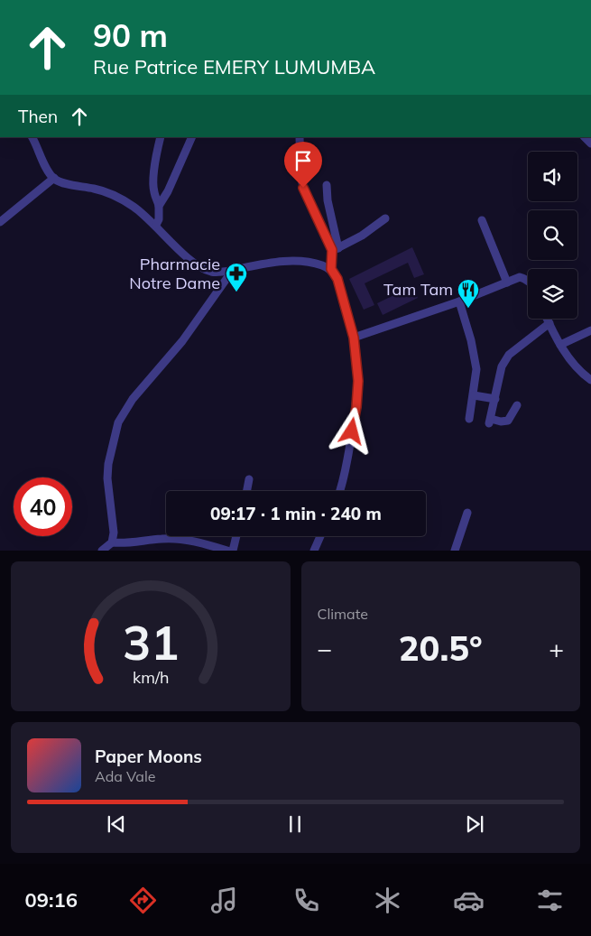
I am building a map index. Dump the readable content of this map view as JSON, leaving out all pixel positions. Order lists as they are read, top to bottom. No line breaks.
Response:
{"places":{"pharmacy":["Pharmacie Notre Dame"],"restaurant":["Tam Tam"]},"page":{"turn":["90 m","Rue Patrice EMERY LUMUMBA"],"then":"Then","limit":"40","trip":"09:17 · 1 min · 240 m","tile":"Climate","heat":["−","20.5°","+"],"song":["Paper Moons","Ada Vale"],"tabs":"09:16","gauge":["31","km/h"]}}
